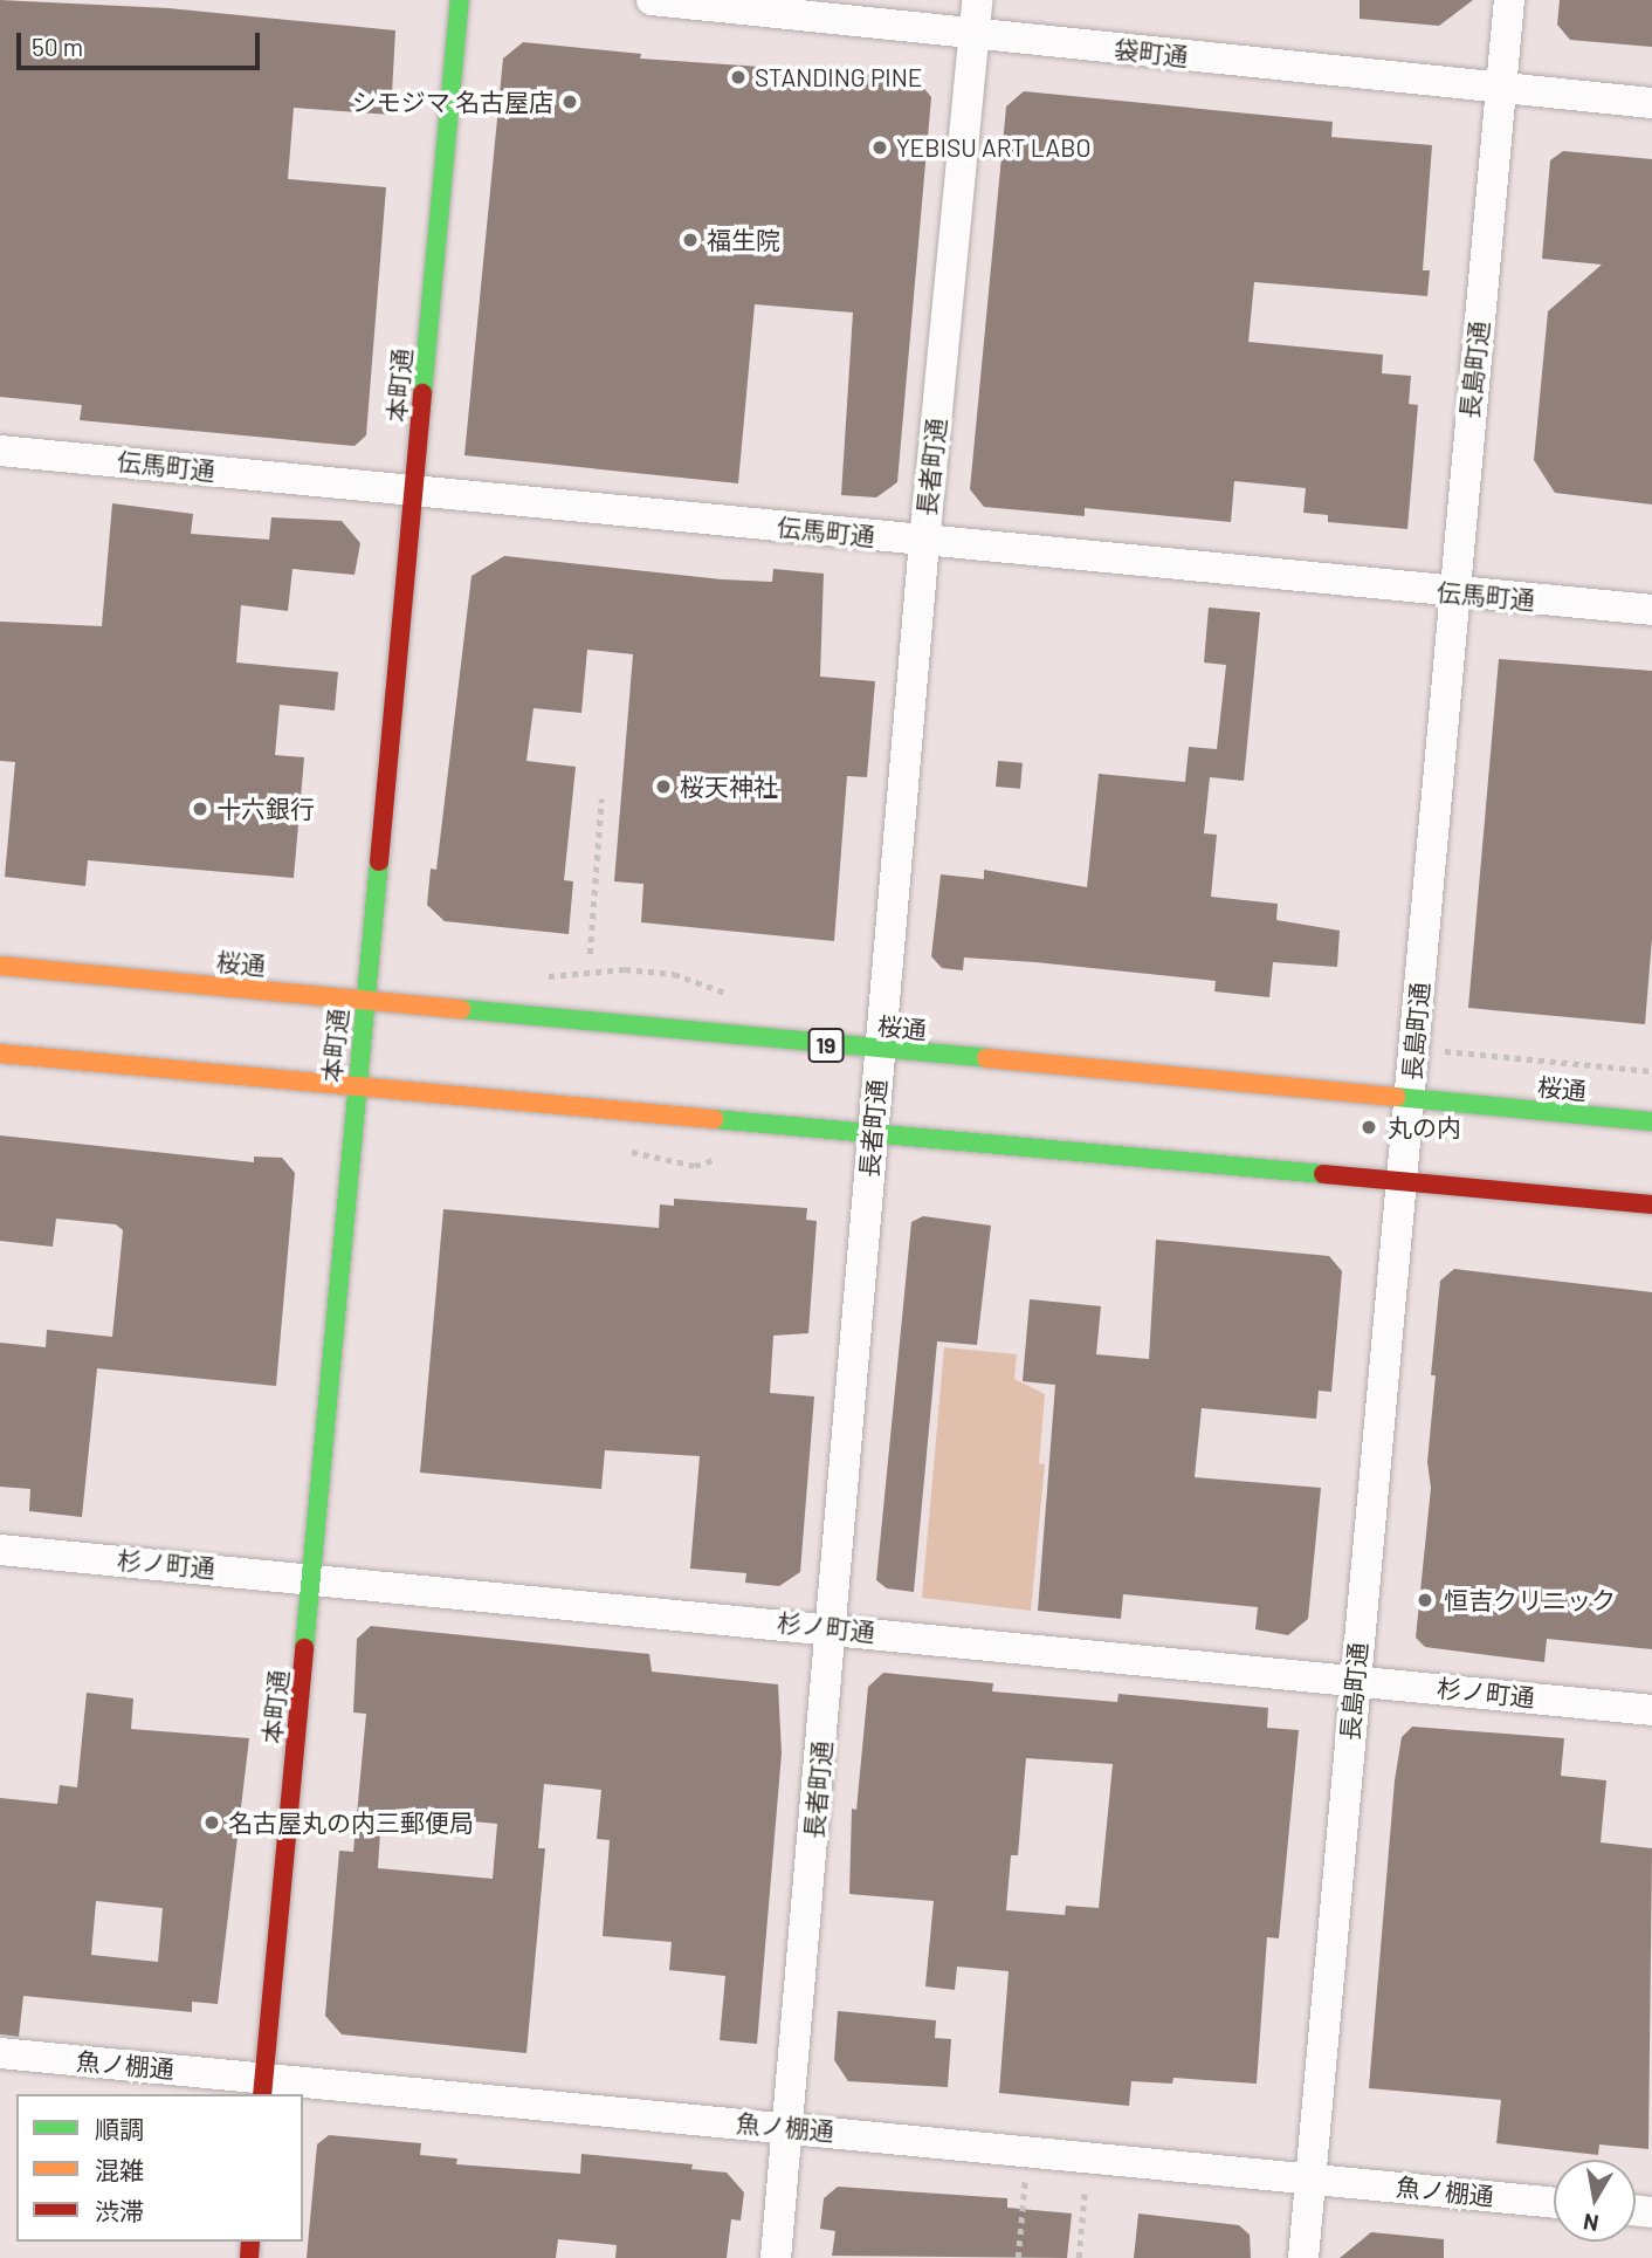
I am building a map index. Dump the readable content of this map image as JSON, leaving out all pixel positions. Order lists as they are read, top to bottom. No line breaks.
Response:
{"streets":{"main road":["本町通","桜通","19"],"street":["袋町通","長島町通","伝馬町通","長者町通","杉ノ町通","魚ノ棚通"]},"crossings":[["袋町通","長島町通"],["袋町通","長者町通"],["長島町通","伝馬町通"],["長島町通","桜通"],["長島町通","杉ノ町通"],["長島町通","魚ノ棚通"],["本町通","伝馬町通"],["本町通","桜通"],["本町通","杉ノ町通"],["本町通","魚ノ棚通"],["伝馬町通","長者町通"],["長者町通","桜通"],["長者町通","杉ノ町通"],["長者町通","魚ノ棚通"]],"places":["STANDING PINE","シモジマ 名古屋店","YEBISU ART LABO","福生院","桜天神社","十六銀行","丸の内","恒吉クリニック","名古屋丸の内三郵便局"],"legend":["順調","混雑","渋滞"],"scale_bar":"50 m","north":"bottom"}
